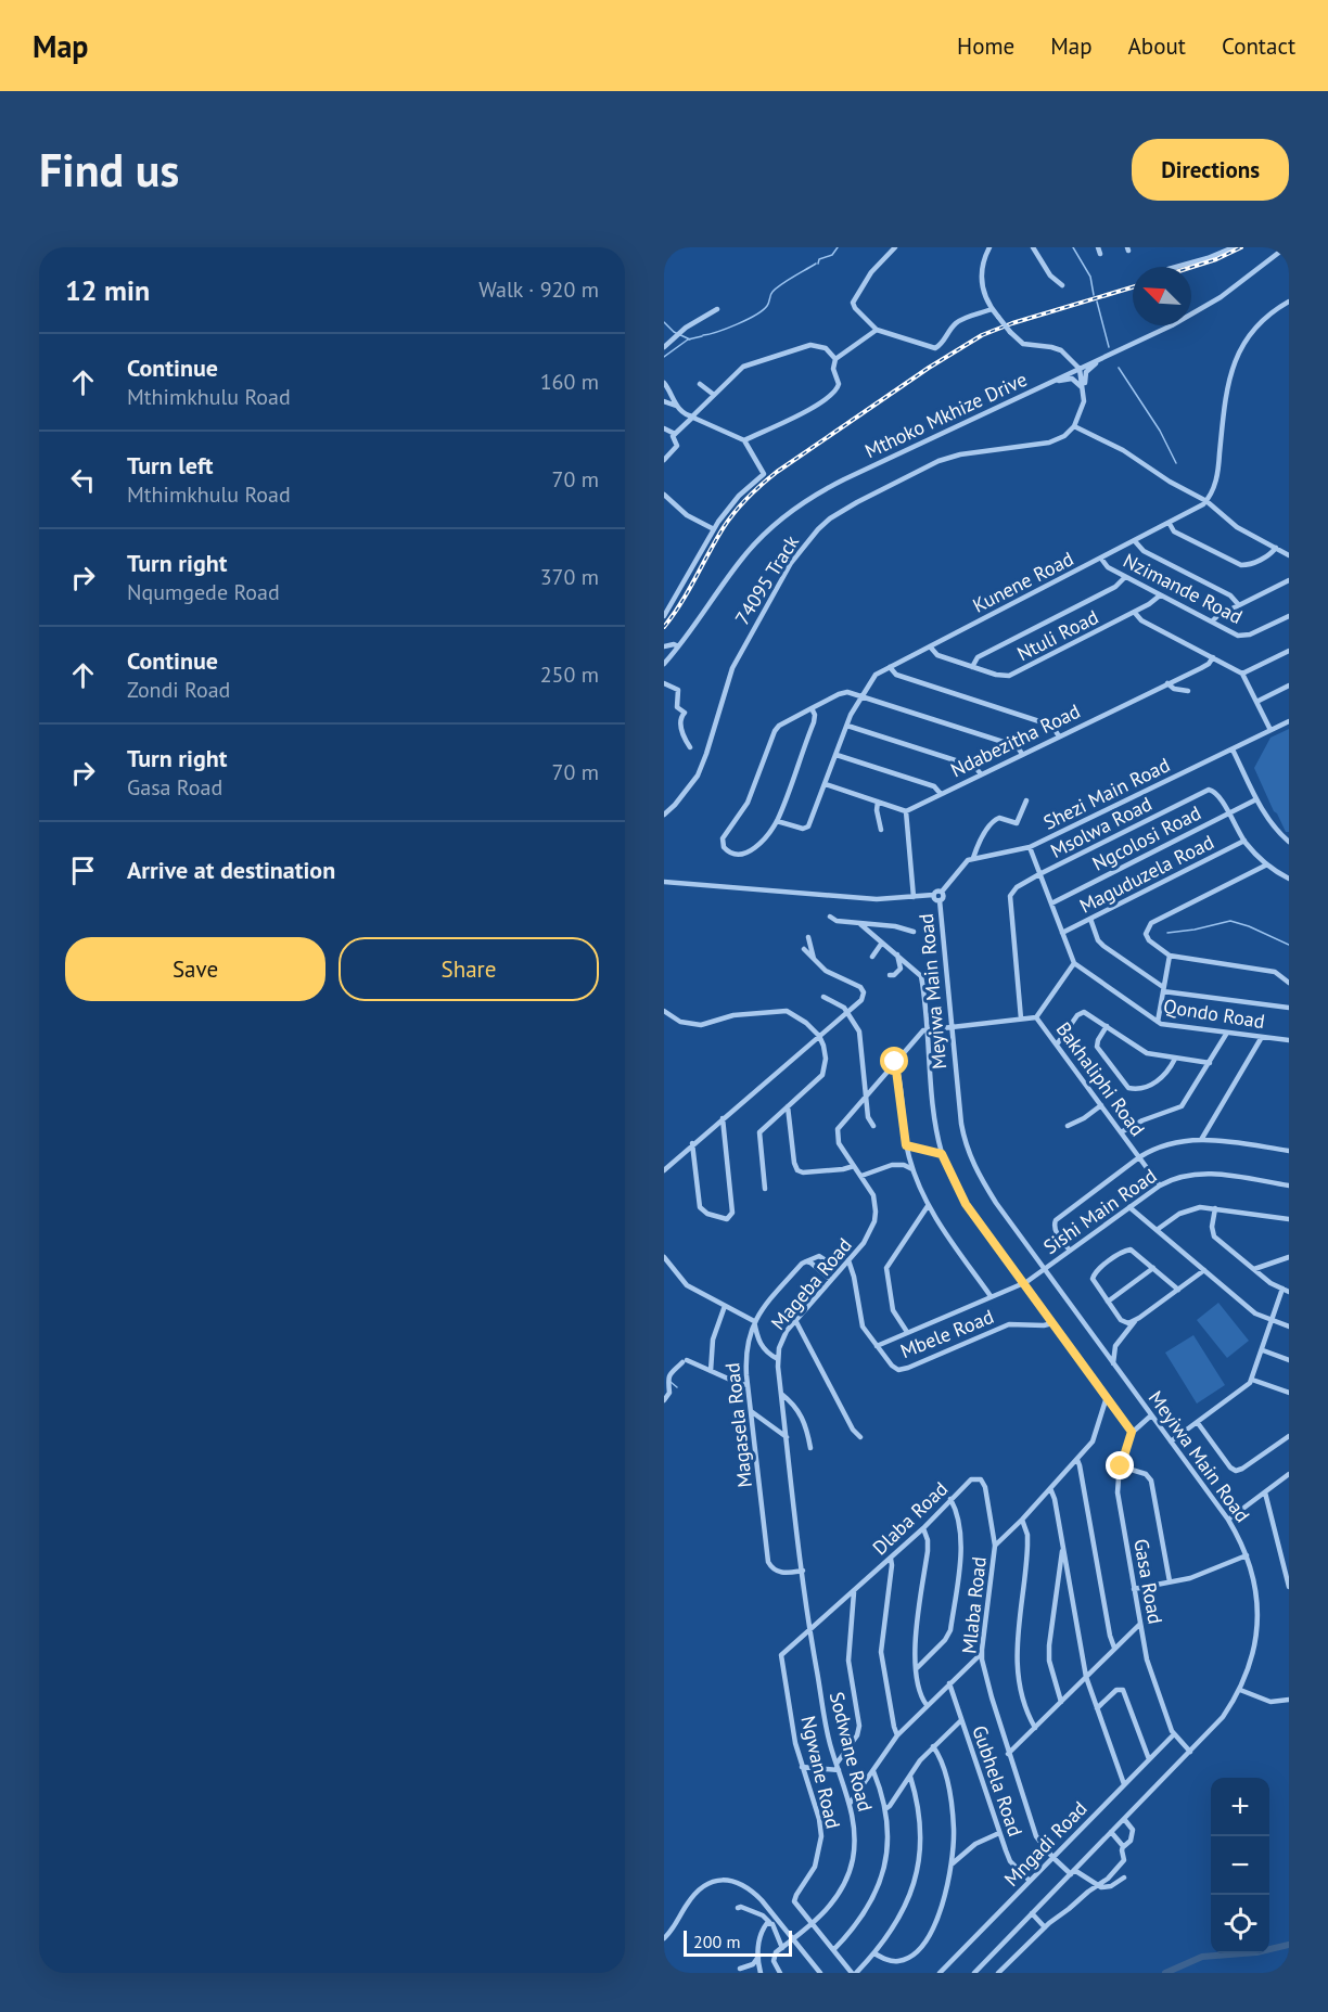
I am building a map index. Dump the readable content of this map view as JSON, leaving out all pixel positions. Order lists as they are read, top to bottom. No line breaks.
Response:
{"streets":{"street":["Mthoko Mkhize Drive","74095 Track","Kunene Road","Nzimande Road","Ntuli Road","Ndabezitha Road","Shezi Main Road","Msolwa Road","Ngcolosi Road","Maguduzela Road","Meyiwa Main Road","Qondo Road","Bakhaliphi Road","Sishi Main Road","Mageba Road","Mbele Road","Magasela Road","Dlaba Road","Gasa Road","Mlaba Road","Sodwane Road","Ngwane Road","Gubhela Road","Mngadi Road"]},"crossings":[["Kunene Road","Nzimande Road"],["Kunene Road","Ntuli Road"],["Nzimande Road","Ntuli Road"],["Msolwa Road","Ngcolosi Road"],["Msolwa Road","Maguduzela Road"],["Meyiwa Main Road","Sishi Main Road"],["Meyiwa Main Road","Gasa Road"],["Meyiwa Main Road","Mlaba Road"],["Qondo Road","Bakhaliphi Road"],["Bakhaliphi Road","Sishi Main Road"],["Sishi Main Road","Mbele Road"],["Mageba Road","Mbele Road"],["Mageba Road","Magasela Road"],["Mageba Road","Dlaba Road"],["Mageba Road","Sodwane Road"],["Mageba Road","Ngwane Road"],["Dlaba Road","Mlaba Road"],["Dlaba Road","Sodwane Road"],["Dlaba Road","Ngwane Road"],["Gasa Road","Mngadi Road"],["Mlaba Road","Mngadi Road"],["Sodwane Road","Ngwane Road"],["Gubhela Road","Mngadi Road"]],"scale_bar":"200 m","north":"top left","page":{"header":"Map","nav":["Home","Map","About","Contact"],"buttons":["Directions",["Save","Share"]],"title":"Find us","heading":["12 min","Walk · 920 m"],"list":[["Continue","Mthimkhulu Road","160 m"],["Turn left","Mthimkhulu Road","70 m"],["Turn right","Nqumgede Road","370 m"],["Continue","Zondi Road","250 m"],["Turn right","Gasa Road","70 m"],"Arrive at destination"],"map_buttons":["+","−"],"scale":"200 m"}}
